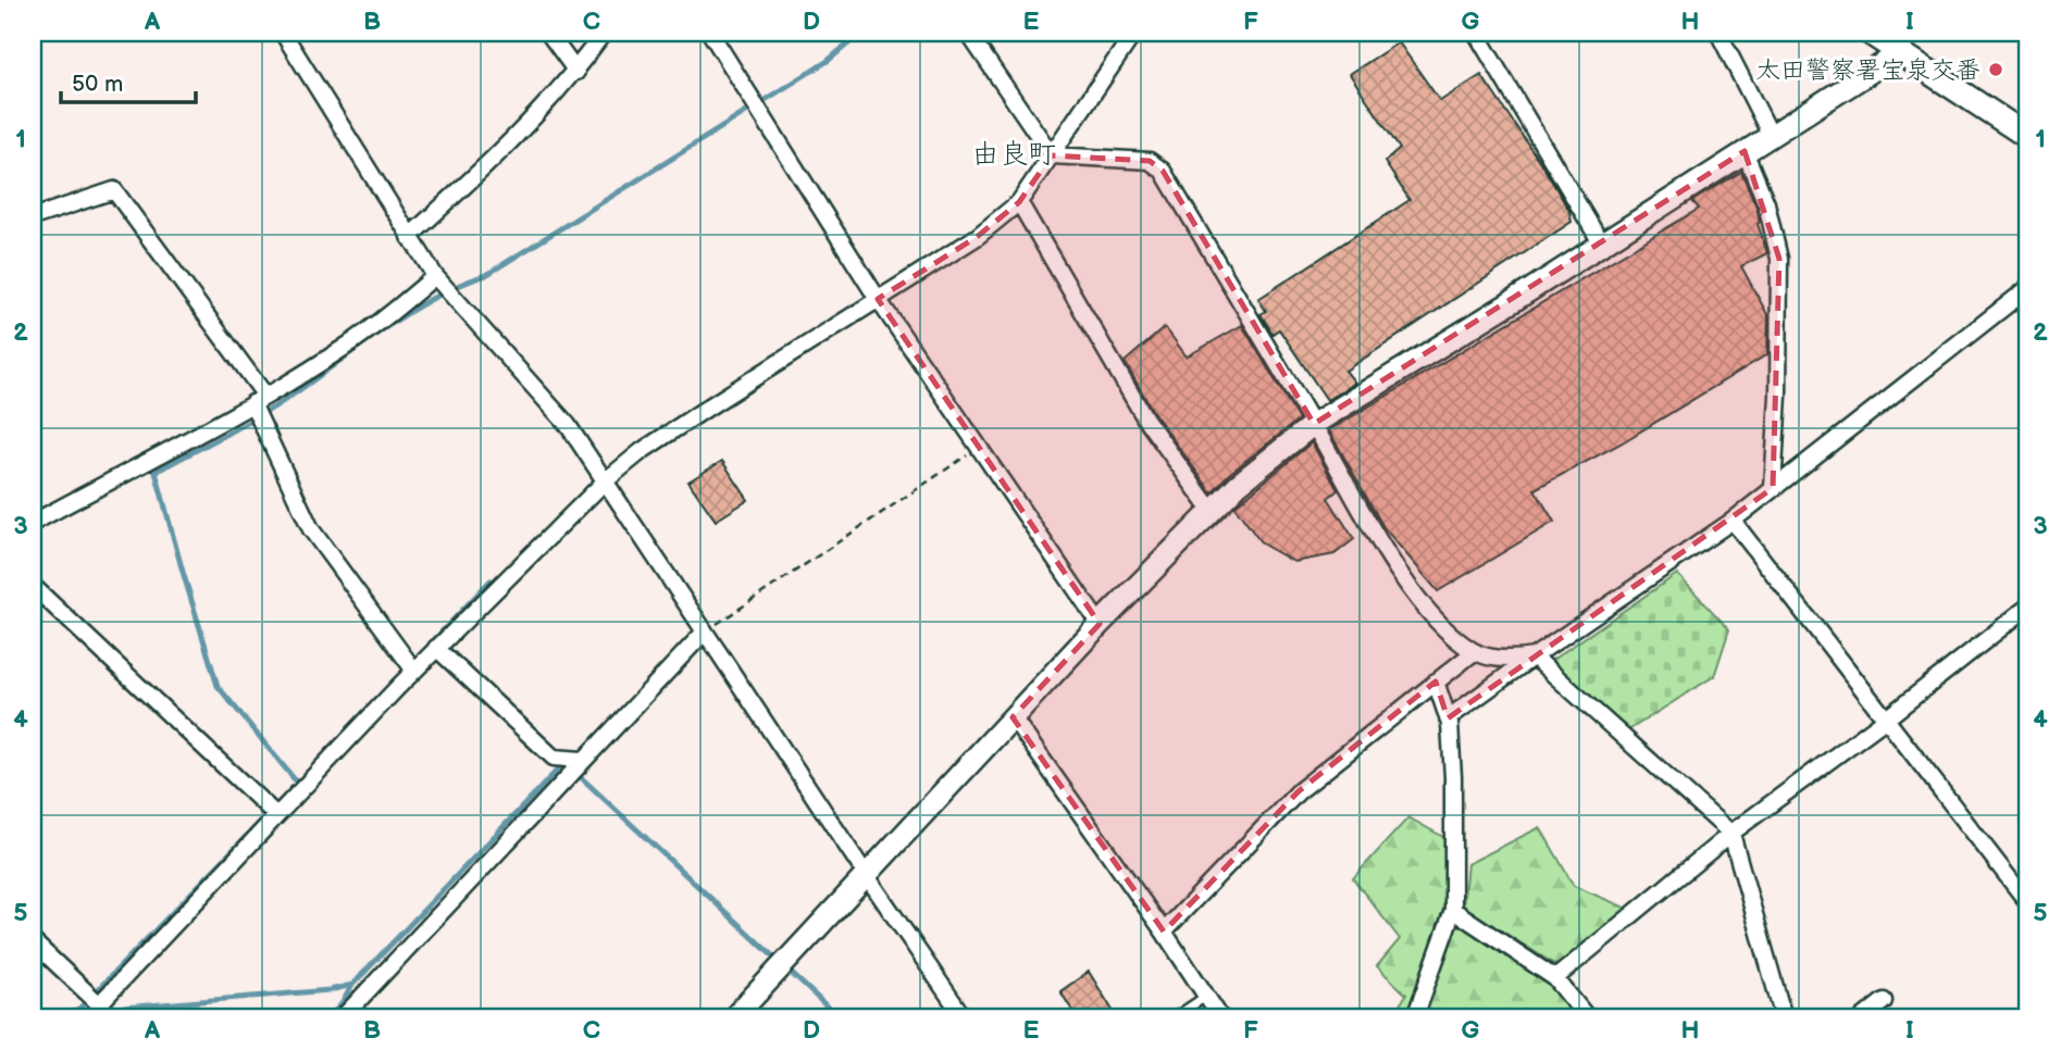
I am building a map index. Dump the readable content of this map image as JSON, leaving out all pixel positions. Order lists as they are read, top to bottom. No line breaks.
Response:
{"districts":["由良町"],"places":["太田警察署宝泉交番"],"scale_bar":"50 m","grid":{"columns":["A","B","C","D","E","F","G","H","I"],"rows":["1","2","3","4","5"]}}
